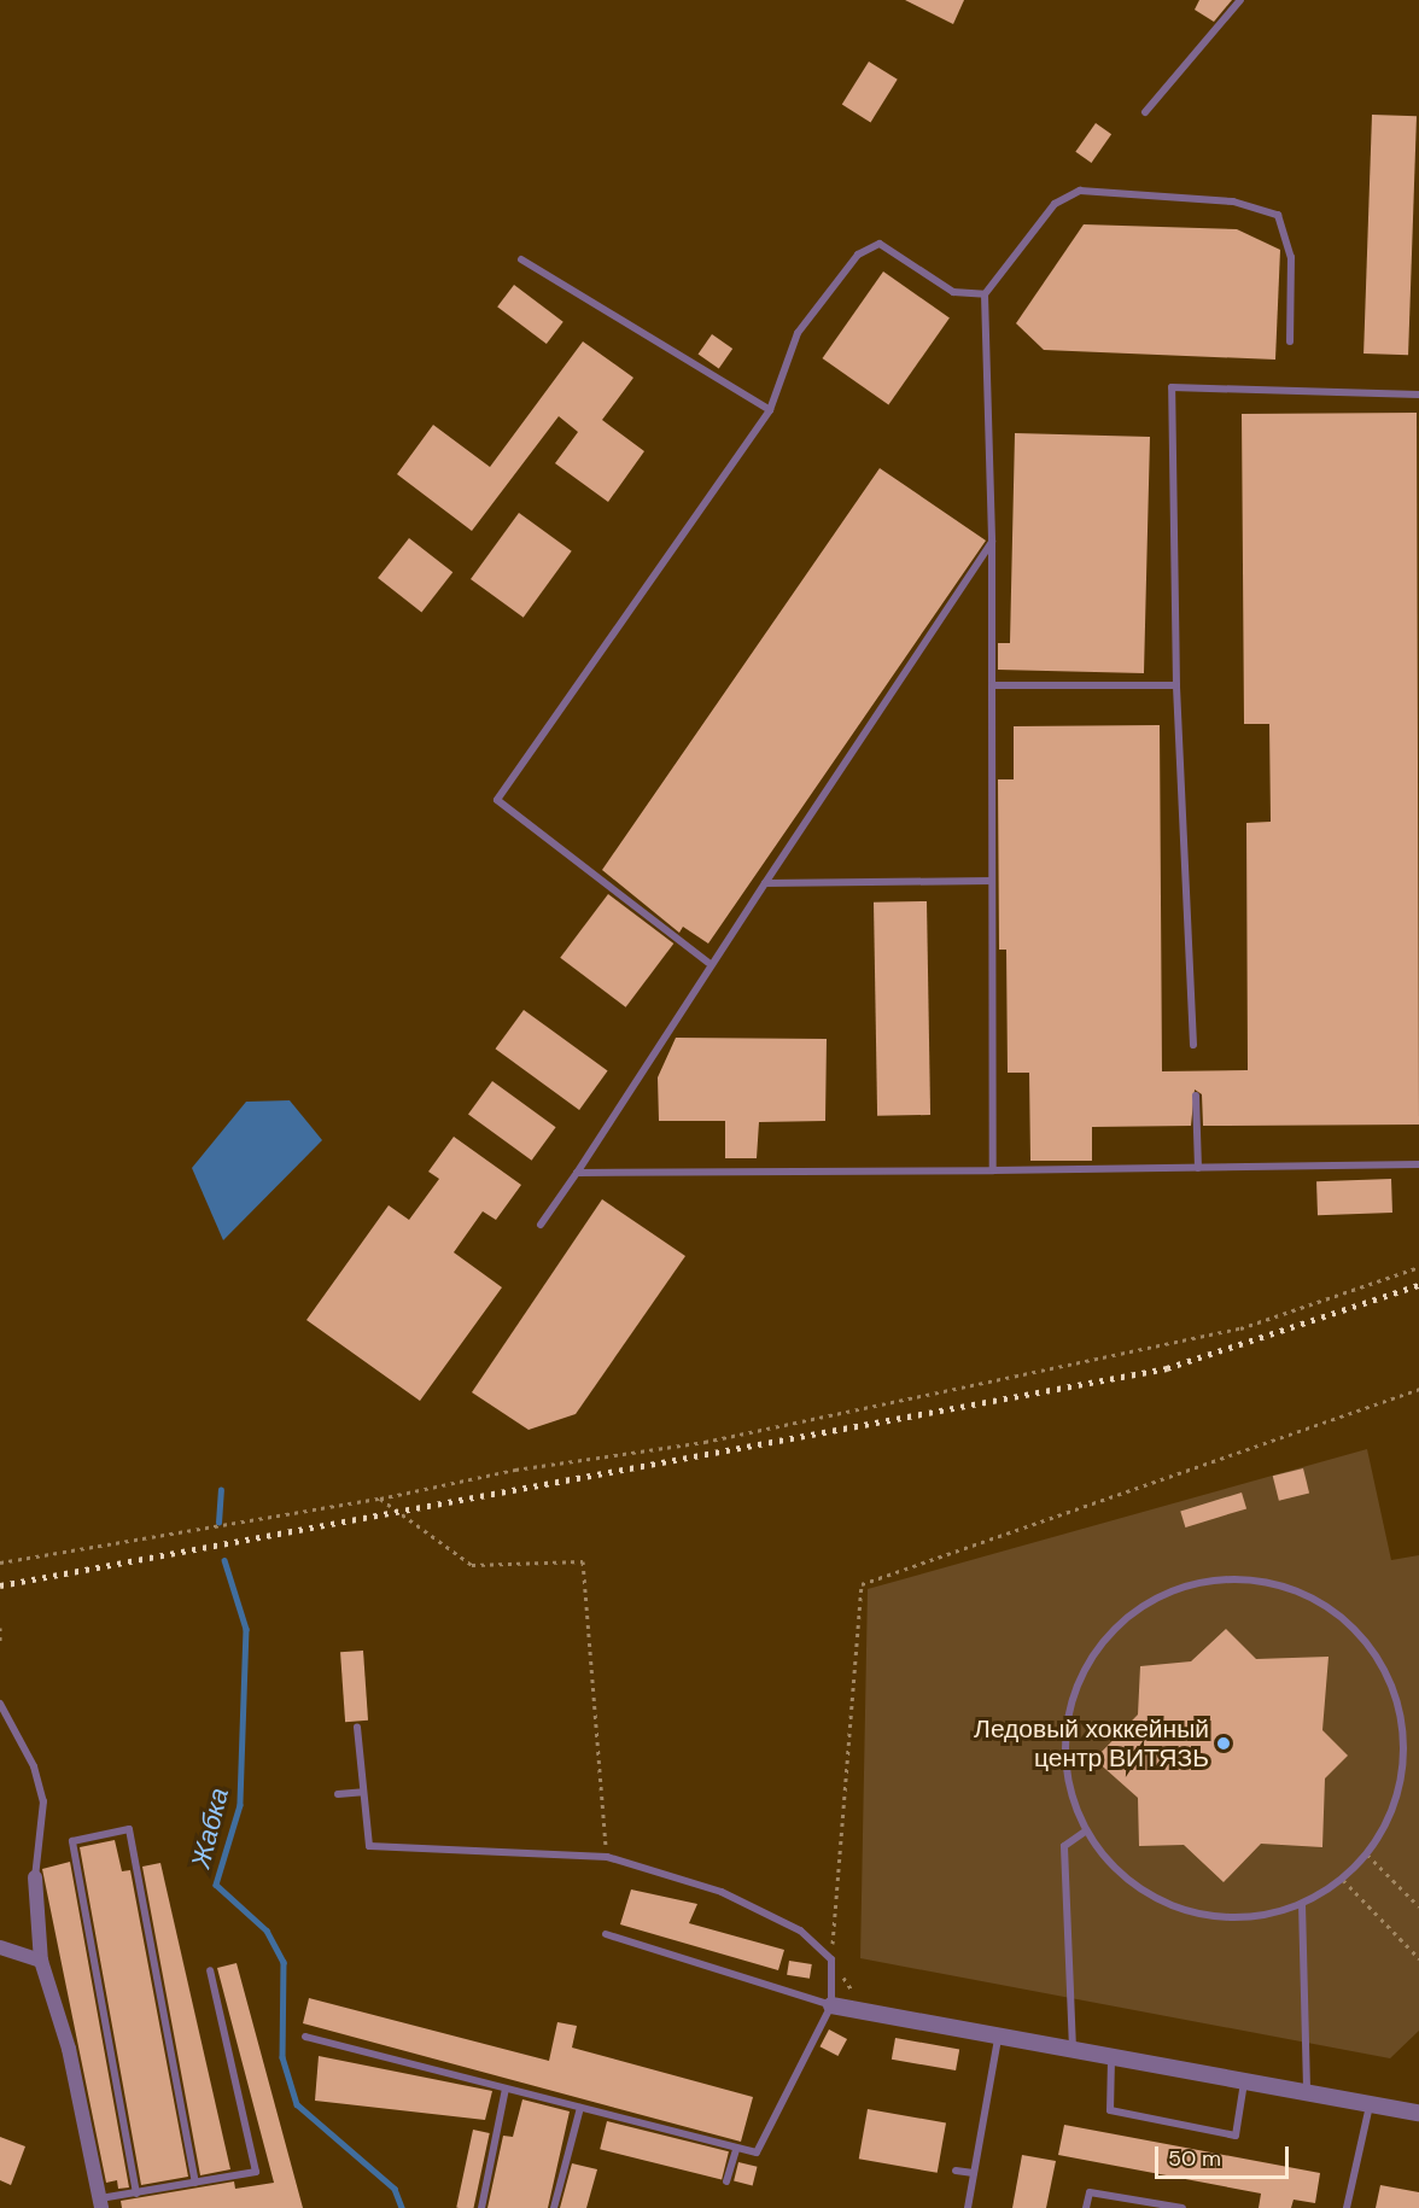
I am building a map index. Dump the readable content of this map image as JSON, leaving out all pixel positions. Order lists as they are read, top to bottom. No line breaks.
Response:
{"water":["Жабка"],"places":["Ледовый хоккейный центр ВИТЯЗЬ"],"scale_bar":"50 m"}
